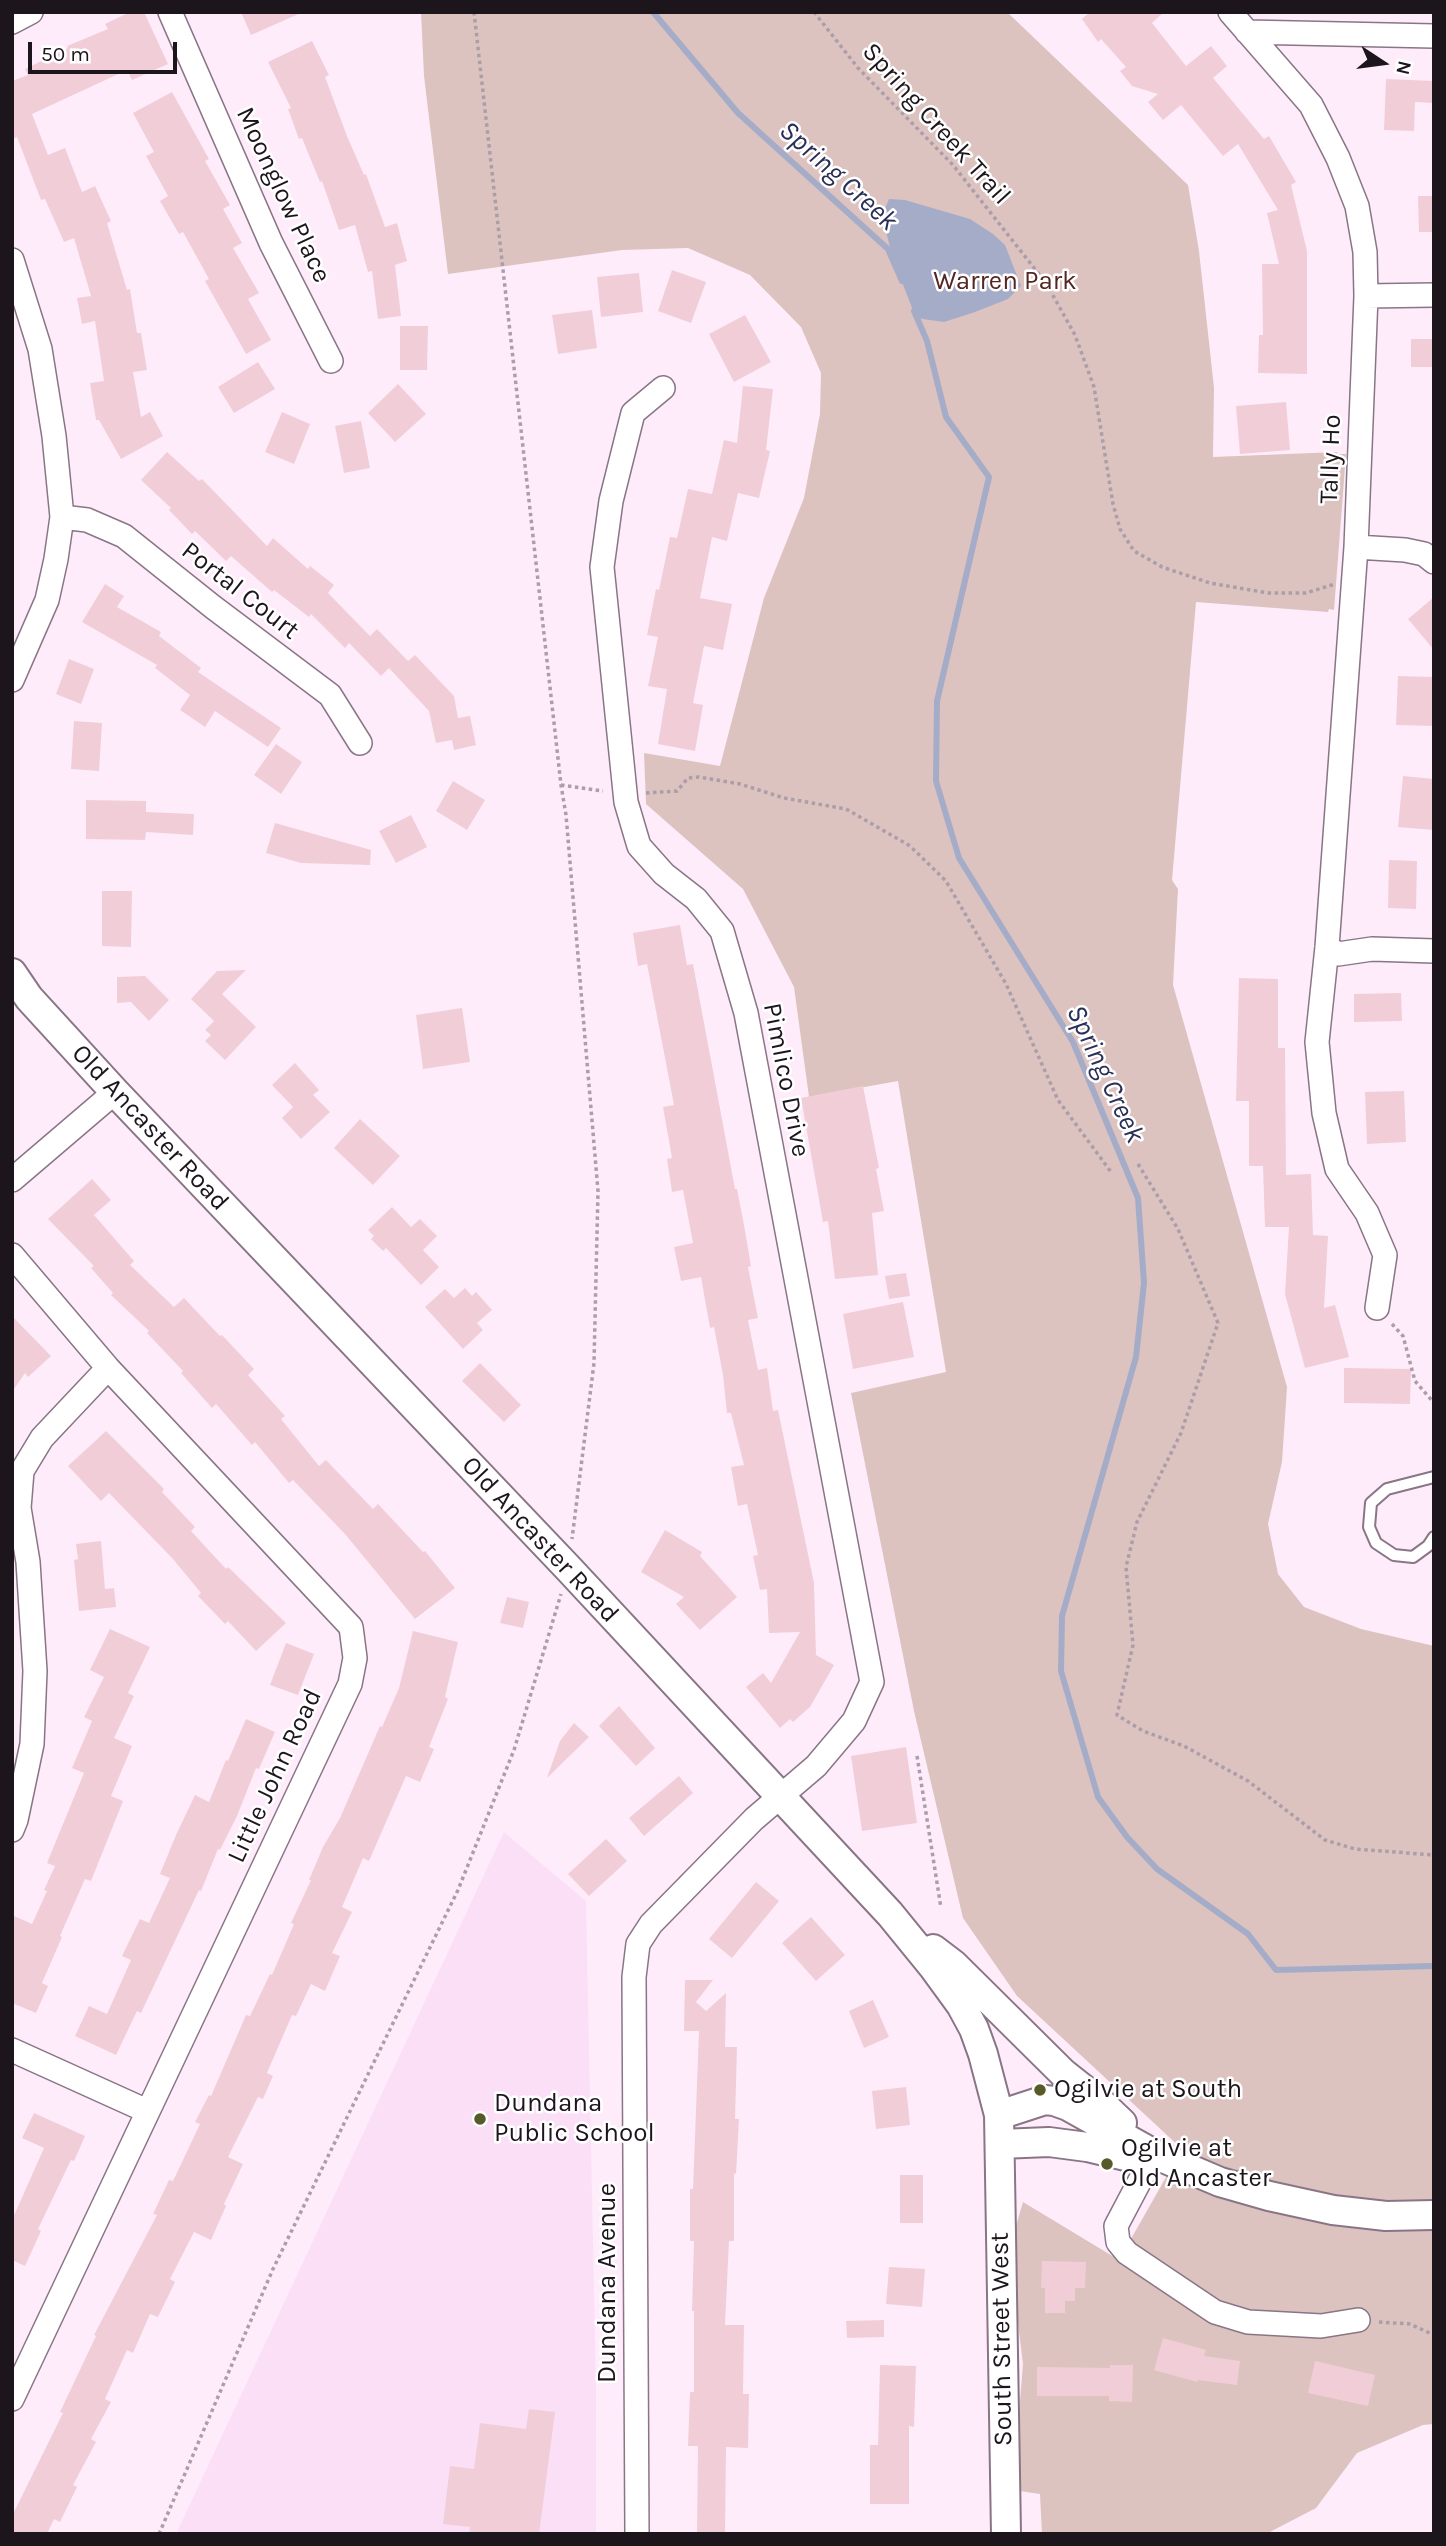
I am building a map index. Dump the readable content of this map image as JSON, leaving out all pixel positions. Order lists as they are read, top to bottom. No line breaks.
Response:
{"streets":{"street":["Moonglow Place","Tally Ho","Portal Court","Pimlico Drive","Old Ancaster Road","Little John Road","Dundana Avenue","South Street West"],"path":["Spring Creek Trail"]},"crossings":[["Spring Creek Trail","Tally Ho"],["Pimlico Drive","Old Ancaster Road"],["Pimlico Drive","Dundana Avenue"],["Old Ancaster Road","Dundana Avenue"],["Old Ancaster Road","South Street West"]],"water":["Spring Creek"],"parks":["Warren Park"],"places":["Ogilvie at South","Dundana Public School","Ogilvie at Old Ancaster"],"scale_bar":"50 m","north":"right"}
